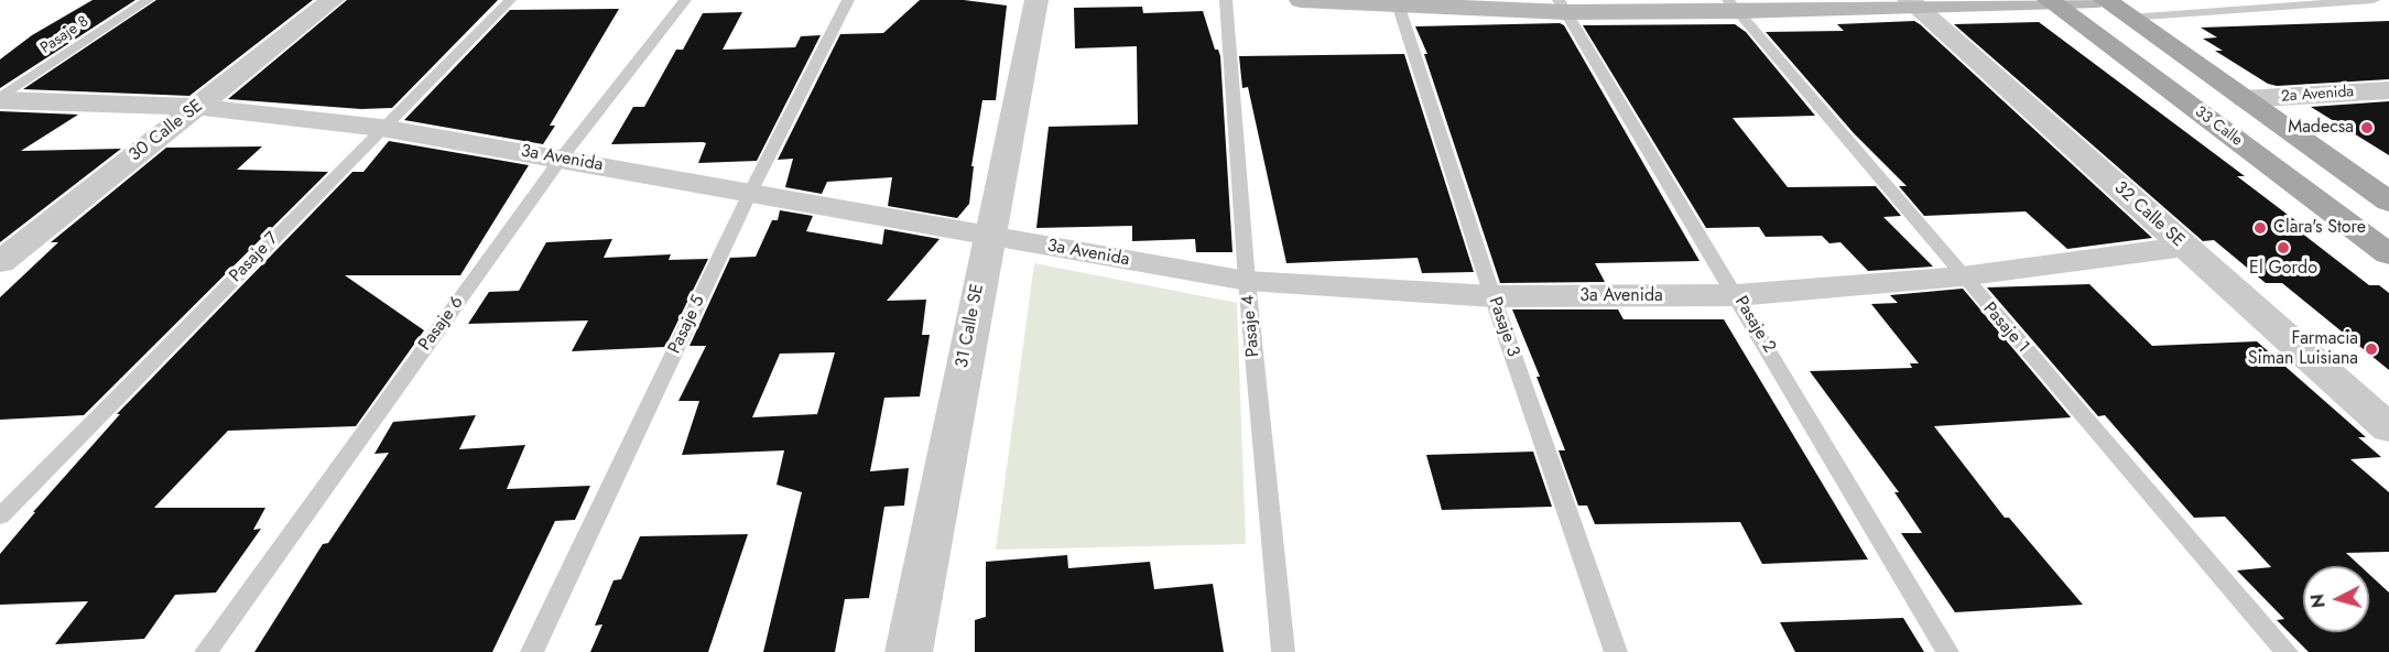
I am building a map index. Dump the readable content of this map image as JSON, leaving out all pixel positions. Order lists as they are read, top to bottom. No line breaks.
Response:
{"streets":{"main road":["33 Calle"],"street":["2a Avenida","30 Calle SE","3a Avenida","32 Calle SE","31 Calle SE"],"lane":["Pasaje 8","Pasaje 7","Pasaje 6","Pasaje 5","Pasaje 2","Pasaje 4","Pasaje 3","Pasaje 1"]},"crossings":[["Pasaje 8","3a Avenida"],["30 Calle SE","3a Avenida"],["3a Avenida","32 Calle SE"],["3a Avenida","Pasaje 7"],["3a Avenida","Pasaje 6"],["3a Avenida","Pasaje 5"],["3a Avenida","Pasaje 2"],["3a Avenida","31 Calle SE"],["3a Avenida","Pasaje 4"],["3a Avenida","Pasaje 3"],["3a Avenida","Pasaje 1"]],"places":["Madecsa","Clara's Store","El Gordo","Farmacia Siman Luisiana"],"north":"left"}
